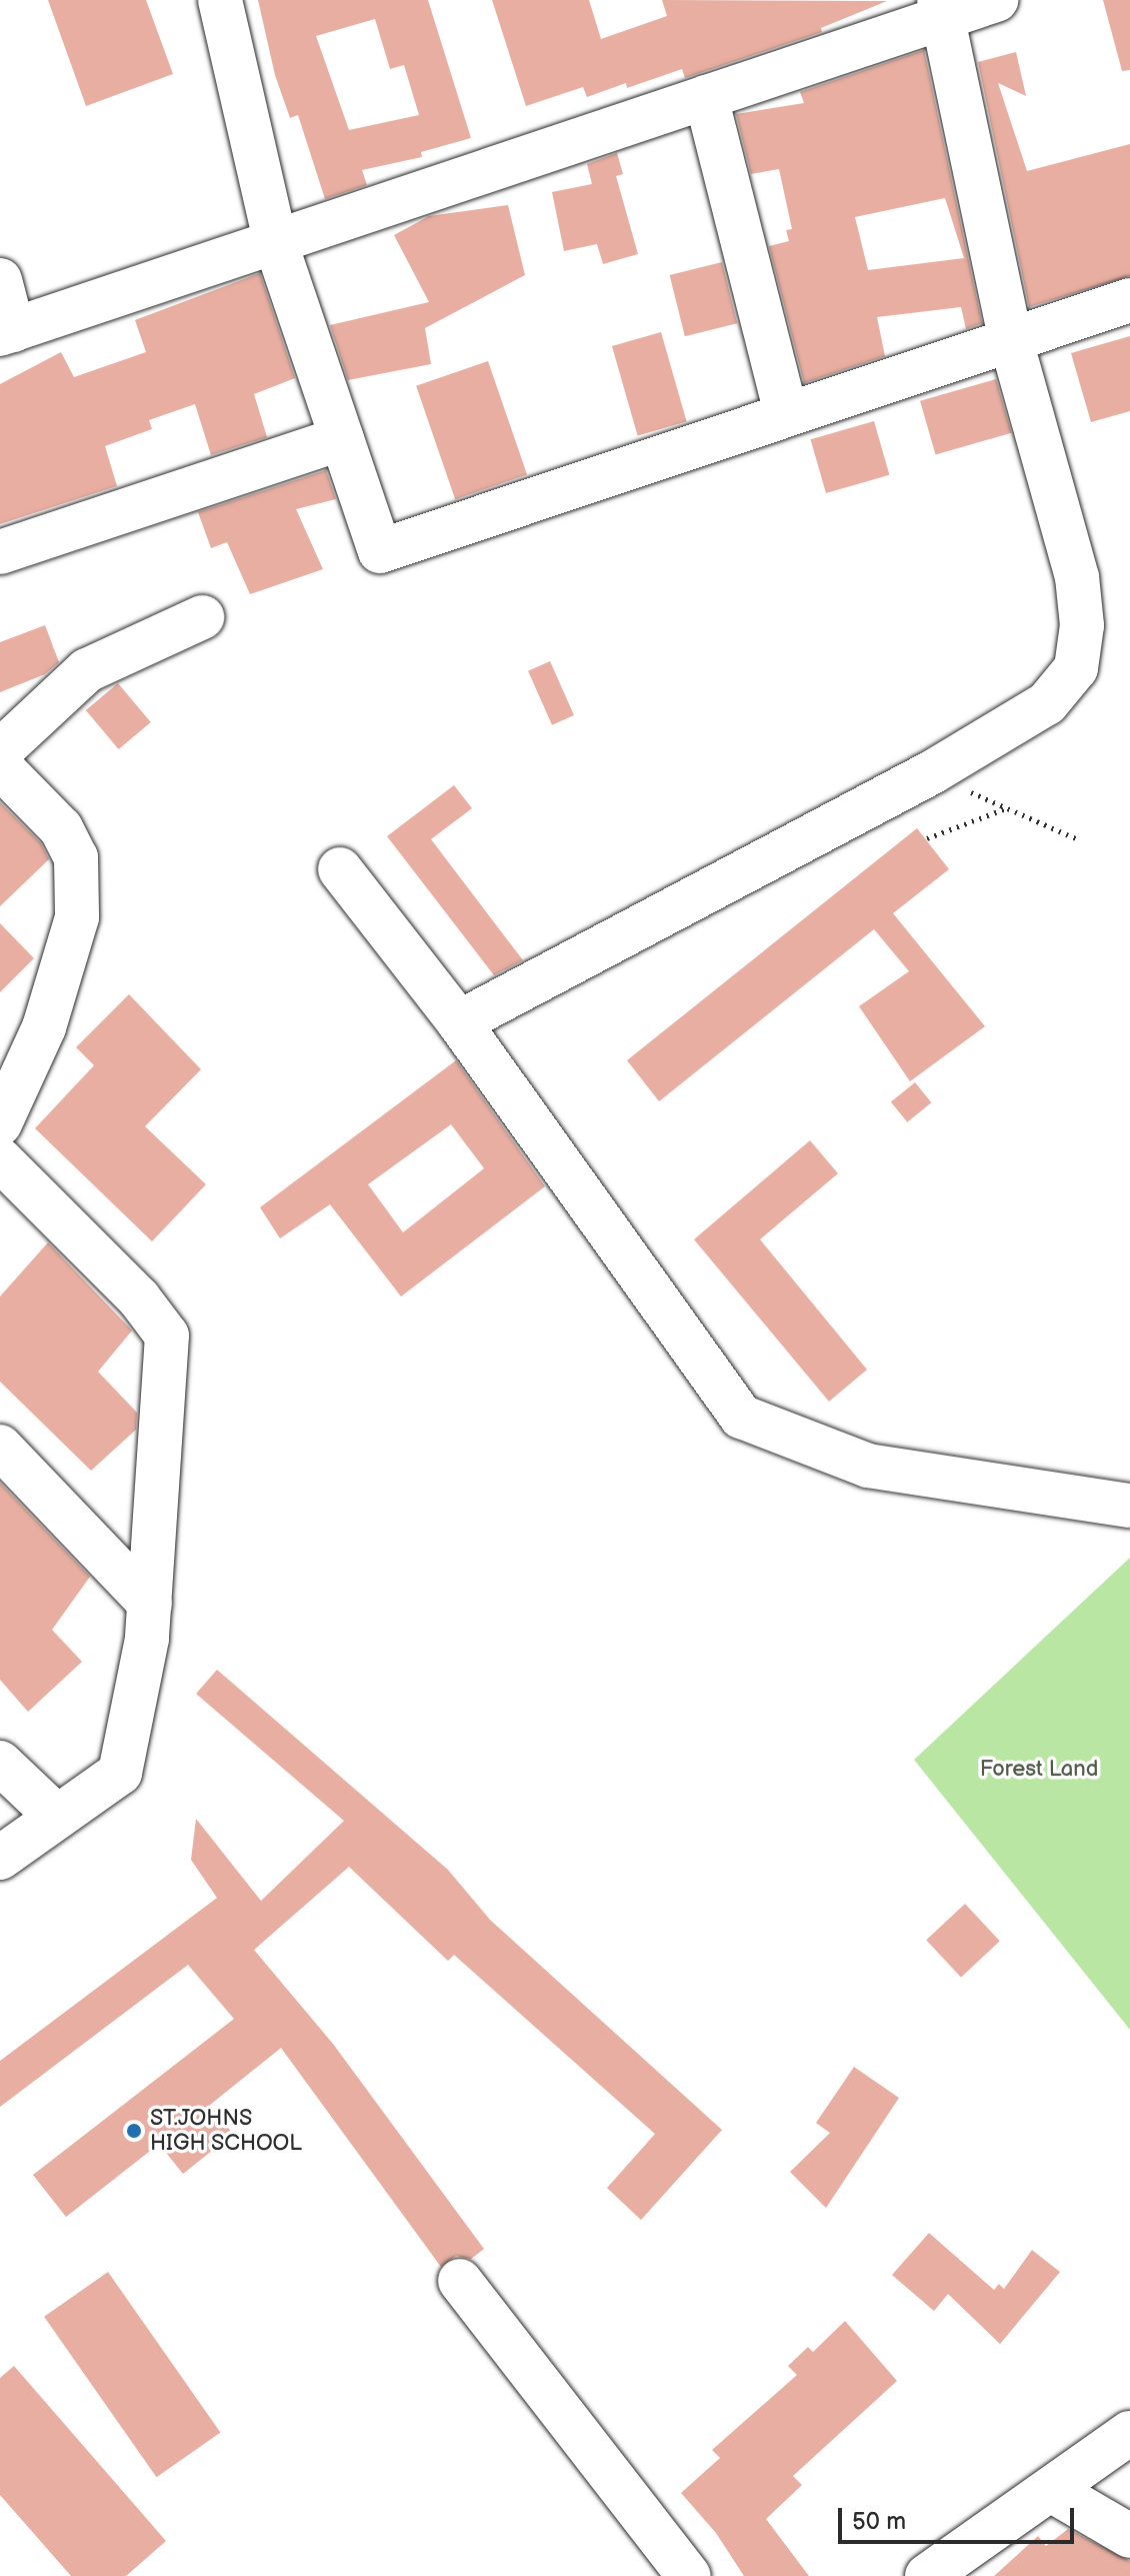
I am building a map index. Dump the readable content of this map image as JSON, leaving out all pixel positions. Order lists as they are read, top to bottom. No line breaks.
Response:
{"parks":["Forest Land"],"places":["ST.JOHNS HIGH SCHOOL"],"scale_bar":"50 m"}
